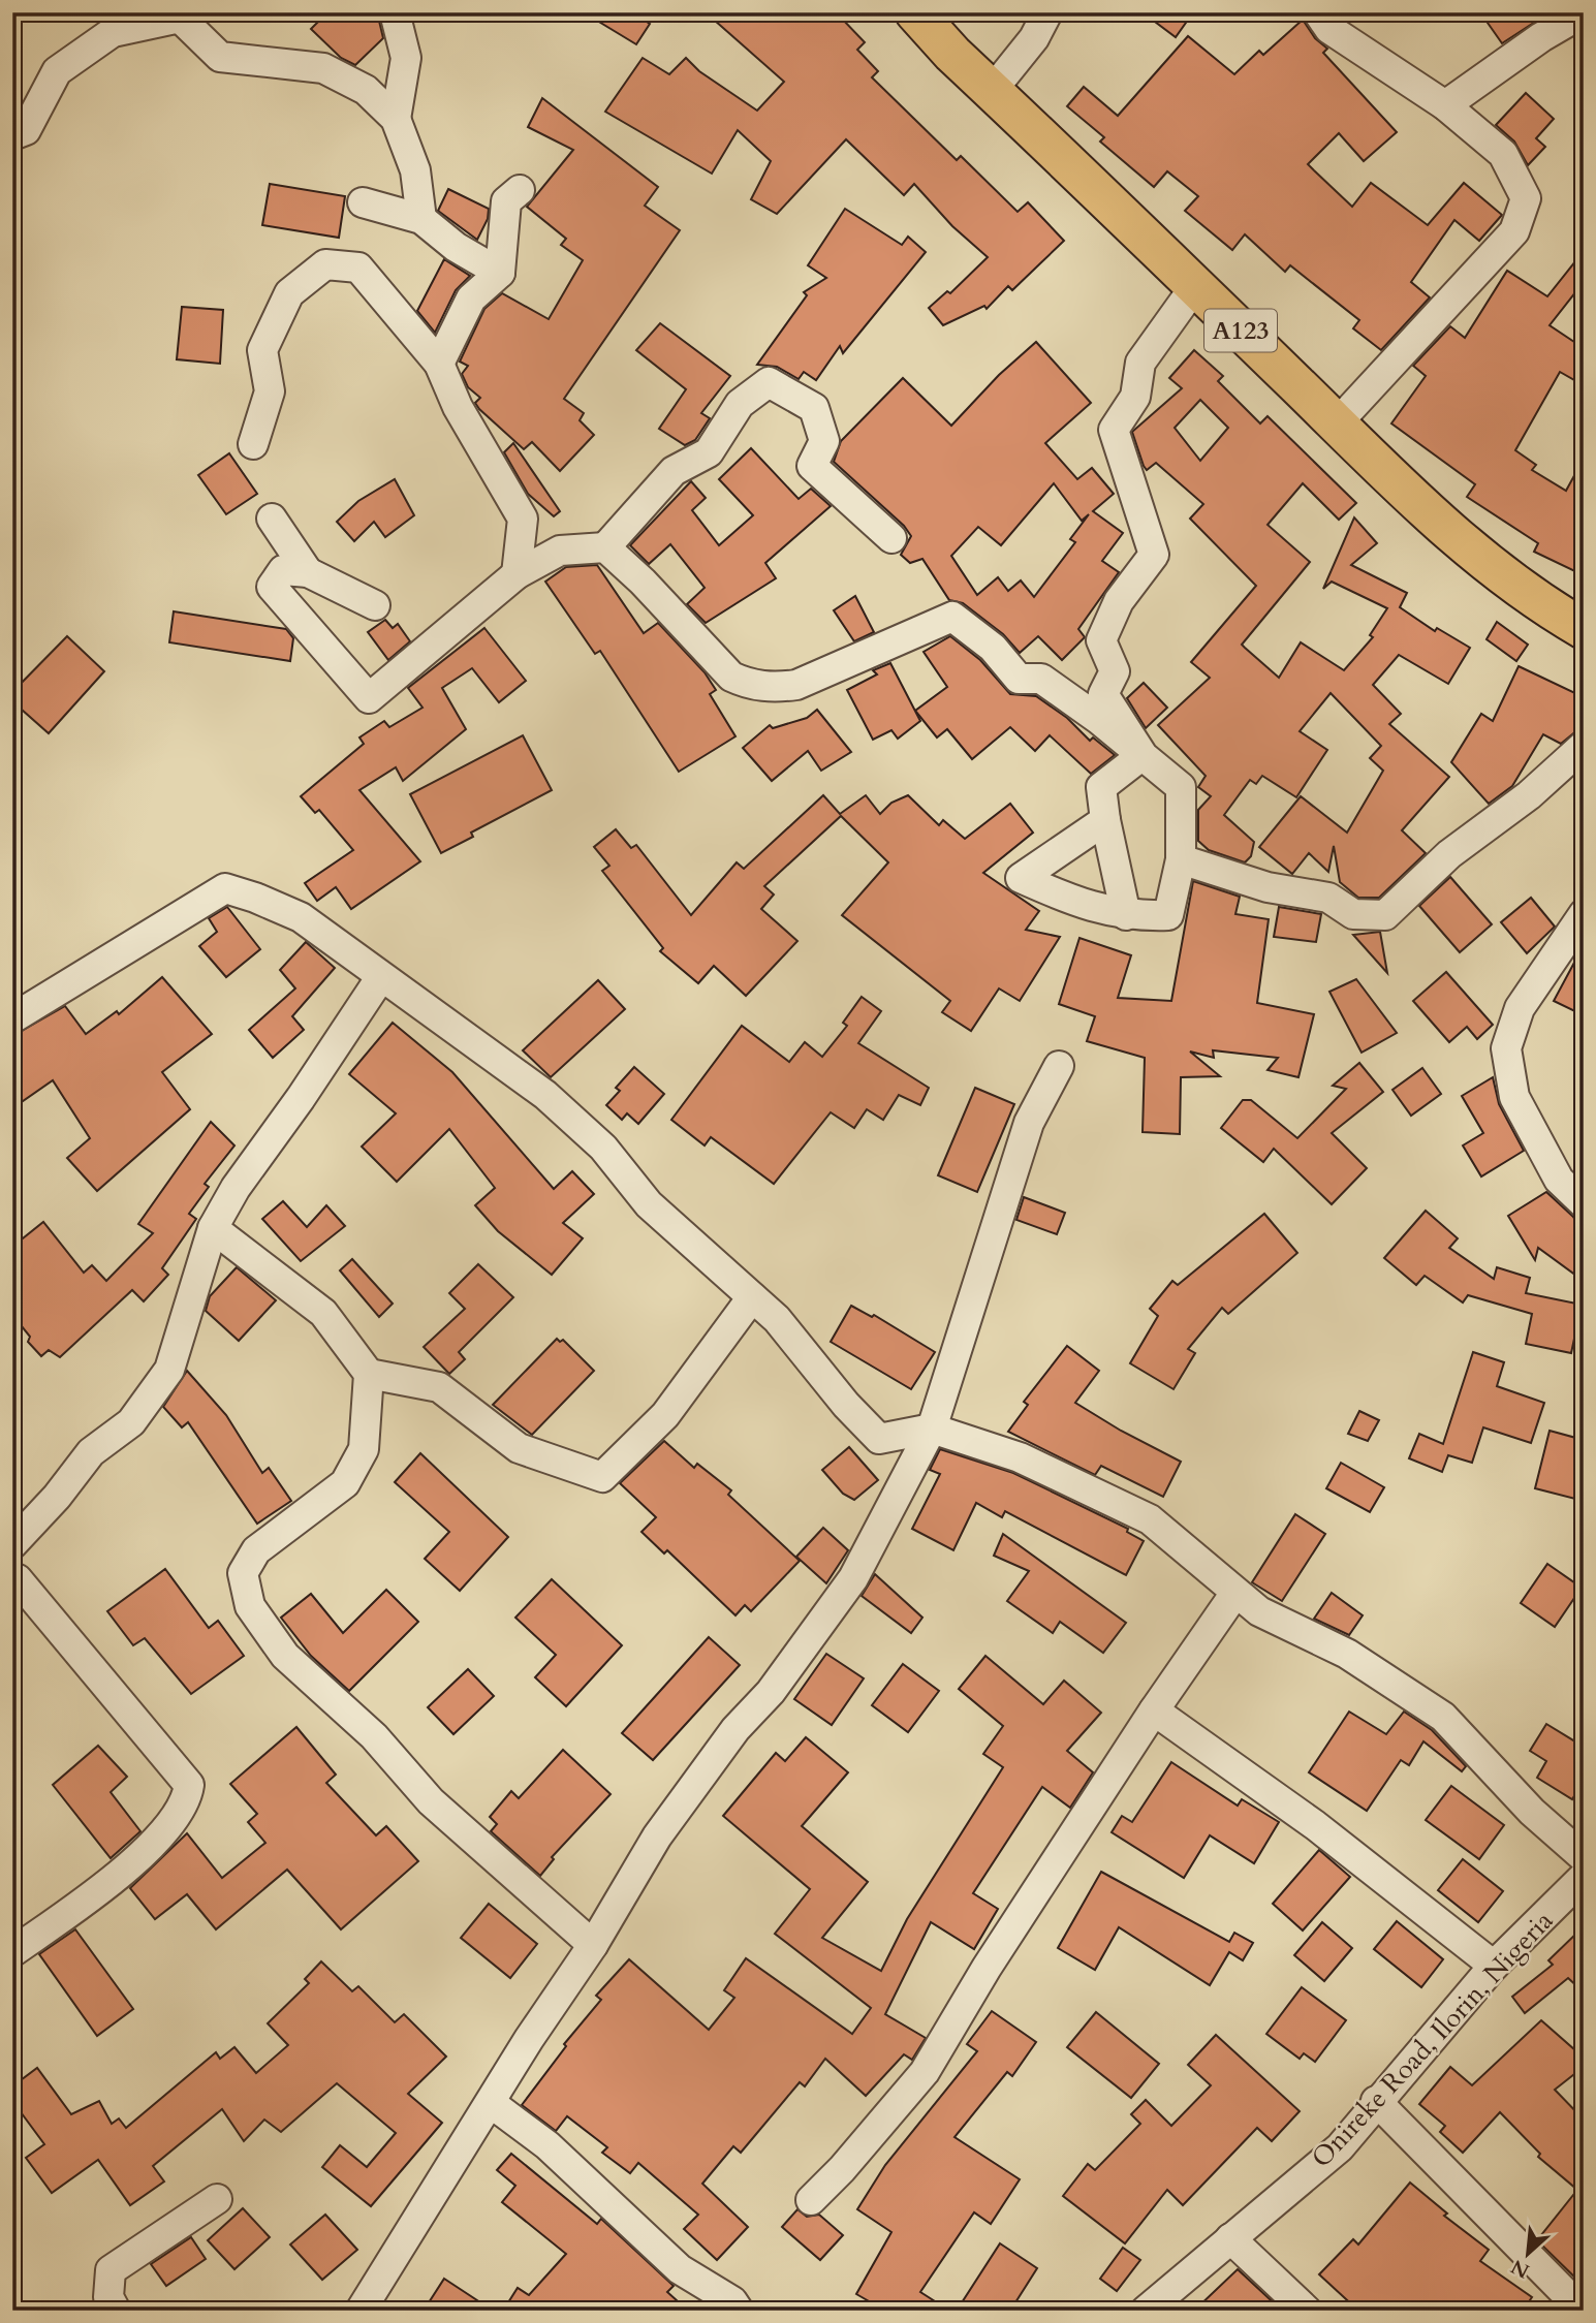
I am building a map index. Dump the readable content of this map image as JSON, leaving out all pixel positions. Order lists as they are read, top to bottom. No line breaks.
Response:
{"streets":{"highway":["A123"],"street":["Onireke Road, Ilorin, Nigeria"]},"north":"bottom left"}
